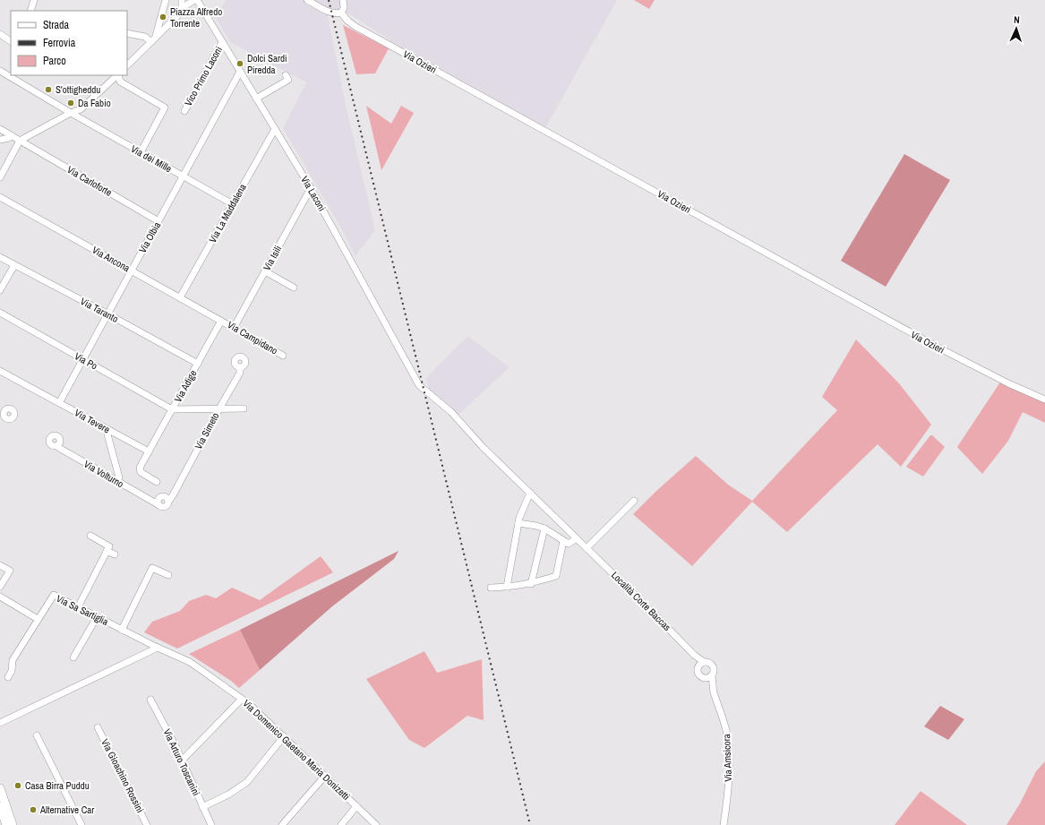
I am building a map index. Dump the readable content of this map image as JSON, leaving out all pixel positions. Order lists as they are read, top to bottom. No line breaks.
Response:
{"streets":{"street":["Via Ozieri","Vico Primo Laconi","Via dei Mille","Via Carloforte","Via Laconi","Via La Maddalena","Via Olbia","Via Isili","Via Ancona","Via Taranto","Via Campidano","Via Po","Via Adige","Via Tevere","Via Simeto","Via Volturno","Località Corte Baccas","Via Sa Sartiglia","Via Domenico Gaetano Maria Donizetti","Via Amsicora","Via Arturo Toscanini","Via Gioachino Rossini"]},"crossings":[["Vico Primo Laconi","Via Laconi"],["Via dei Mille","Via La Maddalena"],["Via dei Mille","Via Olbia"],["Via Carloforte","Via Olbia"],["Via Laconi","Via La Maddalena"],["Via Laconi","Via Olbia"],["Via Laconi","Via Isili"],["Via Laconi","Località Corte Baccas"],["Via La Maddalena","Via Ancona"],["Via Olbia","Via Ancona"],["Via Olbia","Via Taranto"],["Via Olbia","Via Po"],["Via Olbia","Via Tevere"],["Via Isili","Via Campidano"],["Via Ancona","Via Campidano"],["Via Ancona","Via Adige"],["Via Taranto","Via Adige"],["Via Campidano","Via Adige"],["Via Po","Via Adige"],["Via Adige","Via Tevere"],["Località Corte Baccas","Via Amsicora"],["Via Sa Sartiglia","Via Domenico Gaetano Maria Donizetti"]],"places":["Piazza Alfredo Torrente","Dolci Sardi Piredda","S'ottigheddu","Da Fabio","Casa Birra Puddu","Alternative Car"],"legend":["Strada","Ferrovia","Parco"],"north":"top"}
